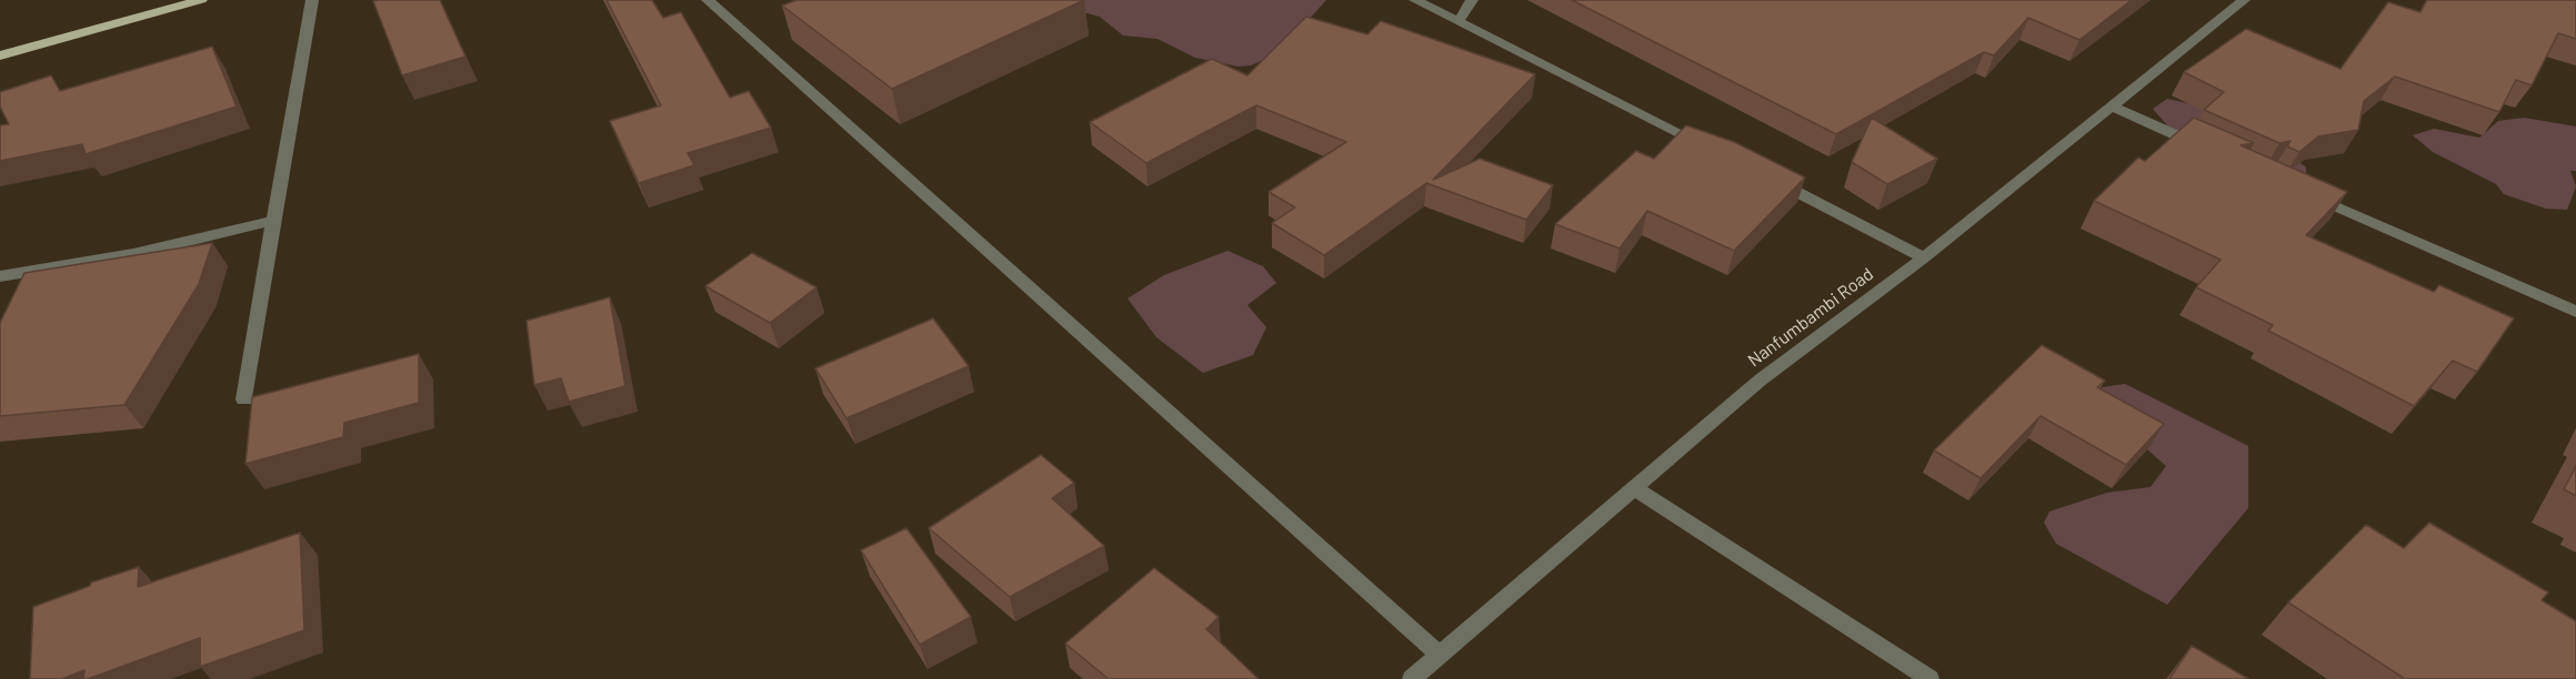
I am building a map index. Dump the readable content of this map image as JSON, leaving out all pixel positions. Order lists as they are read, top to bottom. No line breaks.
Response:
{"streets":{"street":["Nanfumbambi Road"]}}
